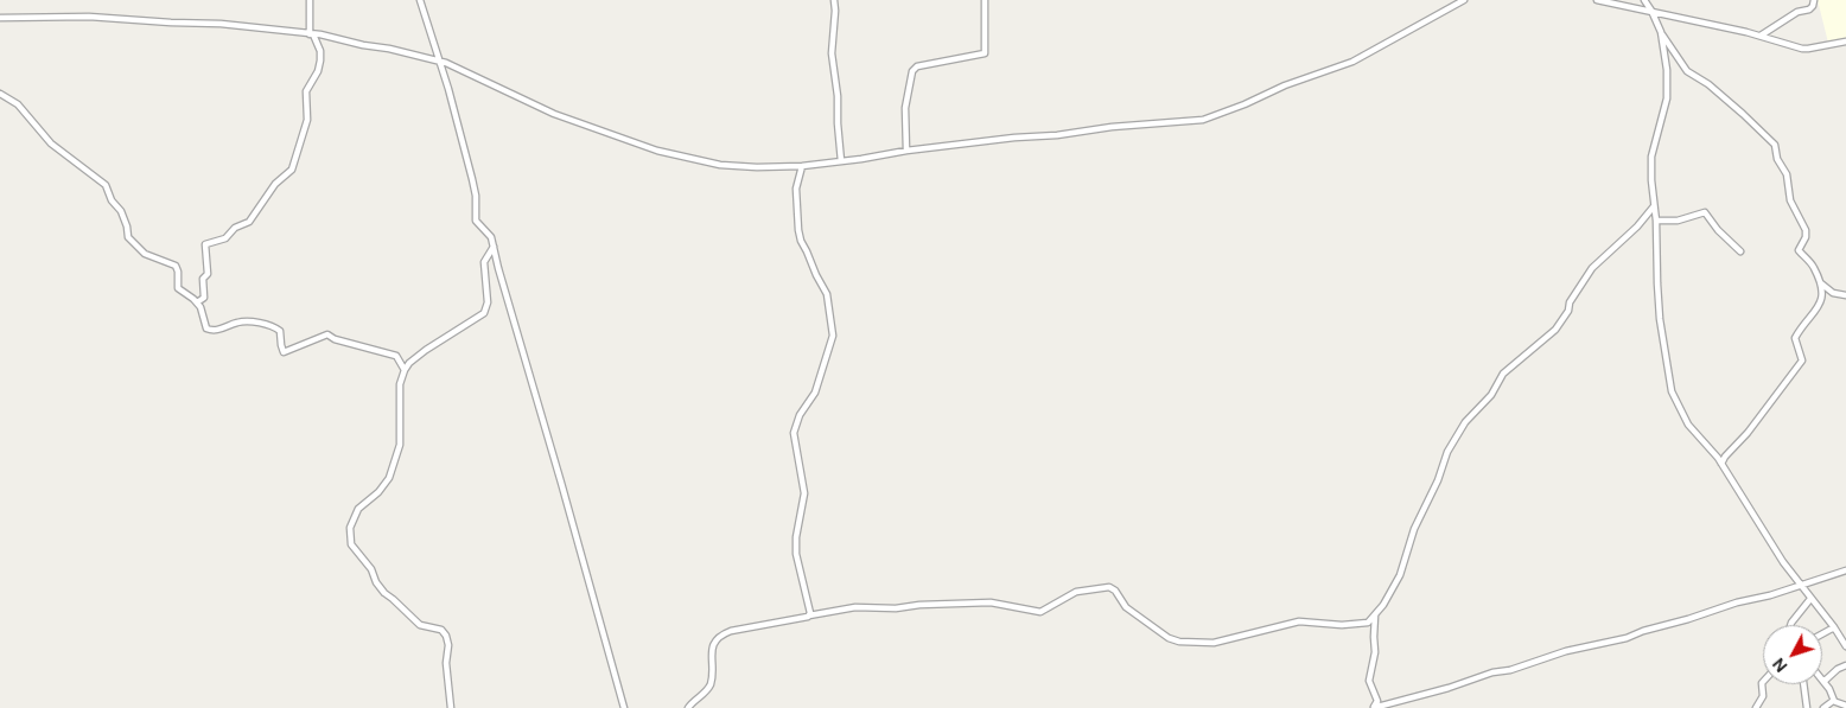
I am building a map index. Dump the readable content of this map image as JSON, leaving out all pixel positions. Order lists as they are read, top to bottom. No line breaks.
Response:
{"north":"bottom left"}
